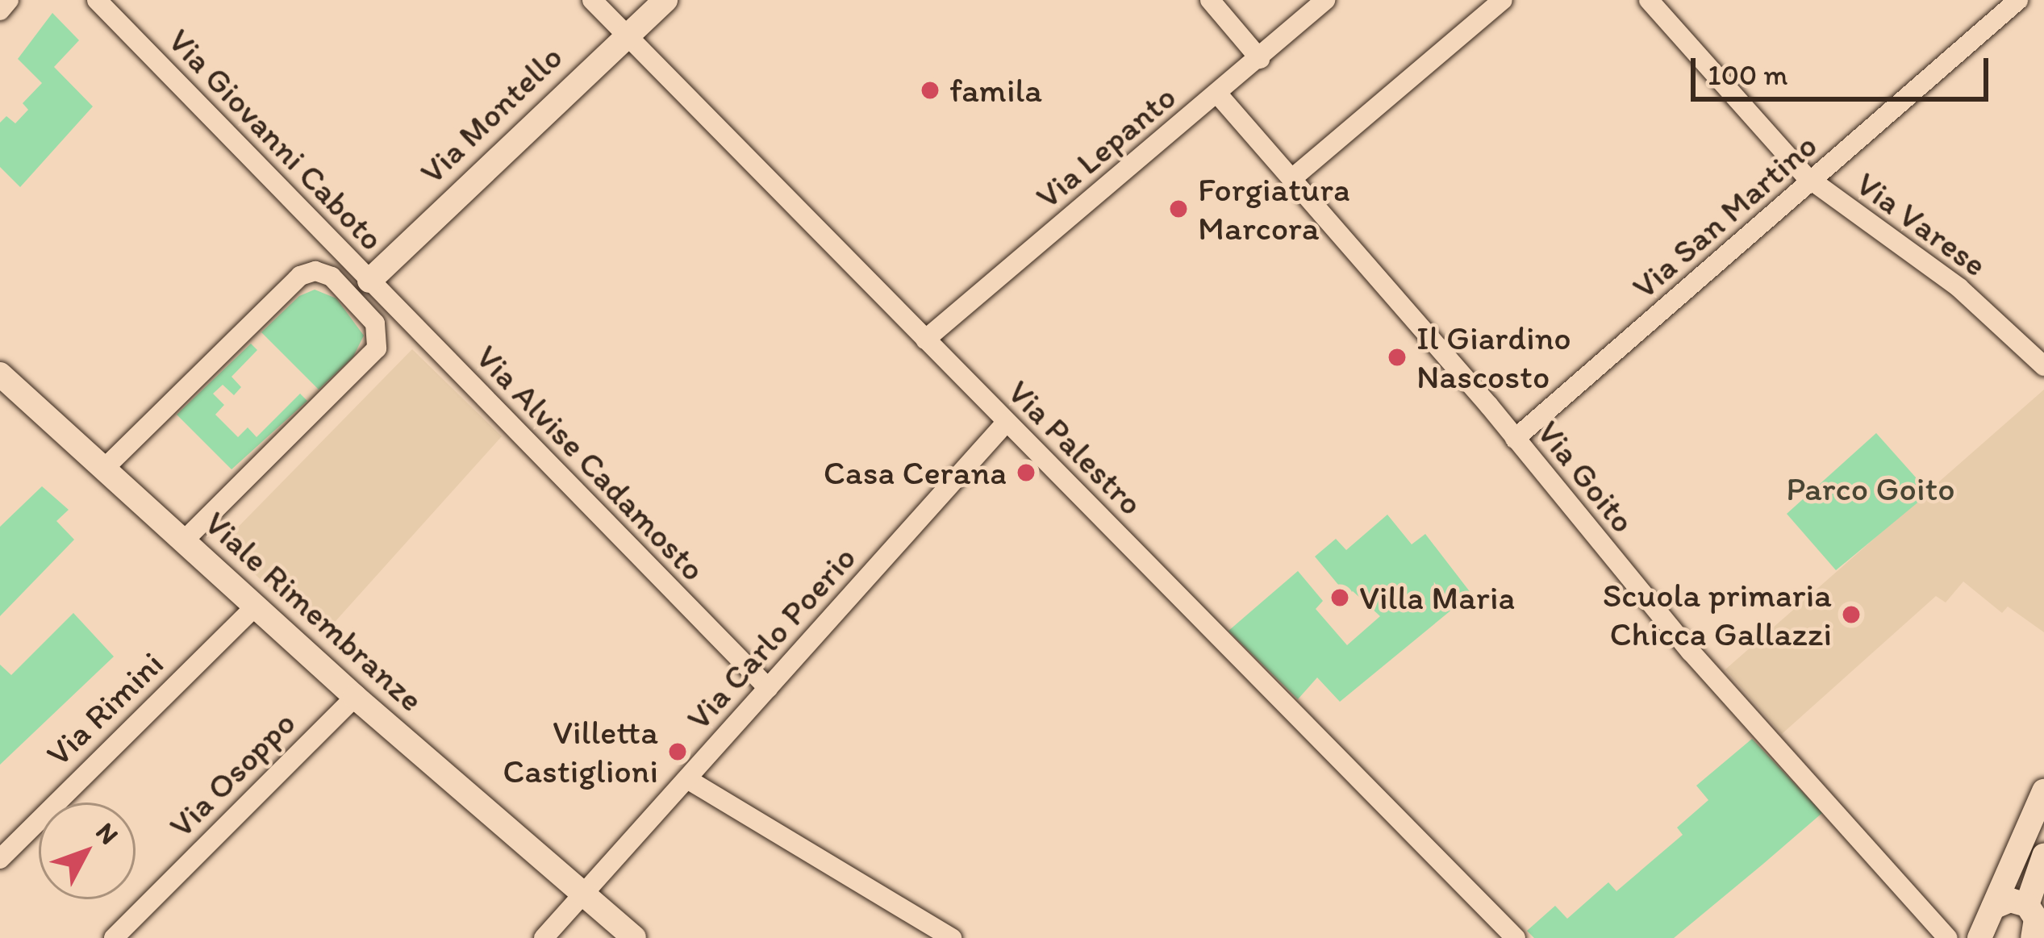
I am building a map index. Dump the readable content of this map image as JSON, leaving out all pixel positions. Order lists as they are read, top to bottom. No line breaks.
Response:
{"streets":{"street":["Via Montello","Via Giovanni Caboto","Via Lepanto","Via San Martino","Via Varese","Via Palestro","Via Alvise Cadamosto","Via Goito","Viale Rimembranze","Via Carlo Poerio","Via Rimini","Via Osoppo"]},"crossings":[["Via Montello","Via Giovanni Caboto"],["Via Montello","Via Palestro"],["Via Montello","Via Alvise Cadamosto"],["Via Giovanni Caboto","Via Alvise Cadamosto"],["Via Lepanto","Via Palestro"],["Via Lepanto","Via Goito"],["Via San Martino","Via Varese"],["Via San Martino","Via Goito"],["Via Palestro","Via Carlo Poerio"],["Via Alvise Cadamosto","Via Carlo Poerio"],["Viale Rimembranze","Via Carlo Poerio"],["Viale Rimembranze","Via Rimini"],["Viale Rimembranze","Via Osoppo"]],"parks":["Parco Goito"],"places":["famila","Forgiatura Marcora","Il Giardino Nascosto","Casa Cerana","Villa Maria","Scuola primaria Chicca Gallazzi","Villetta Castiglioni"],"scale_bar":"100 m","north":"top right"}
